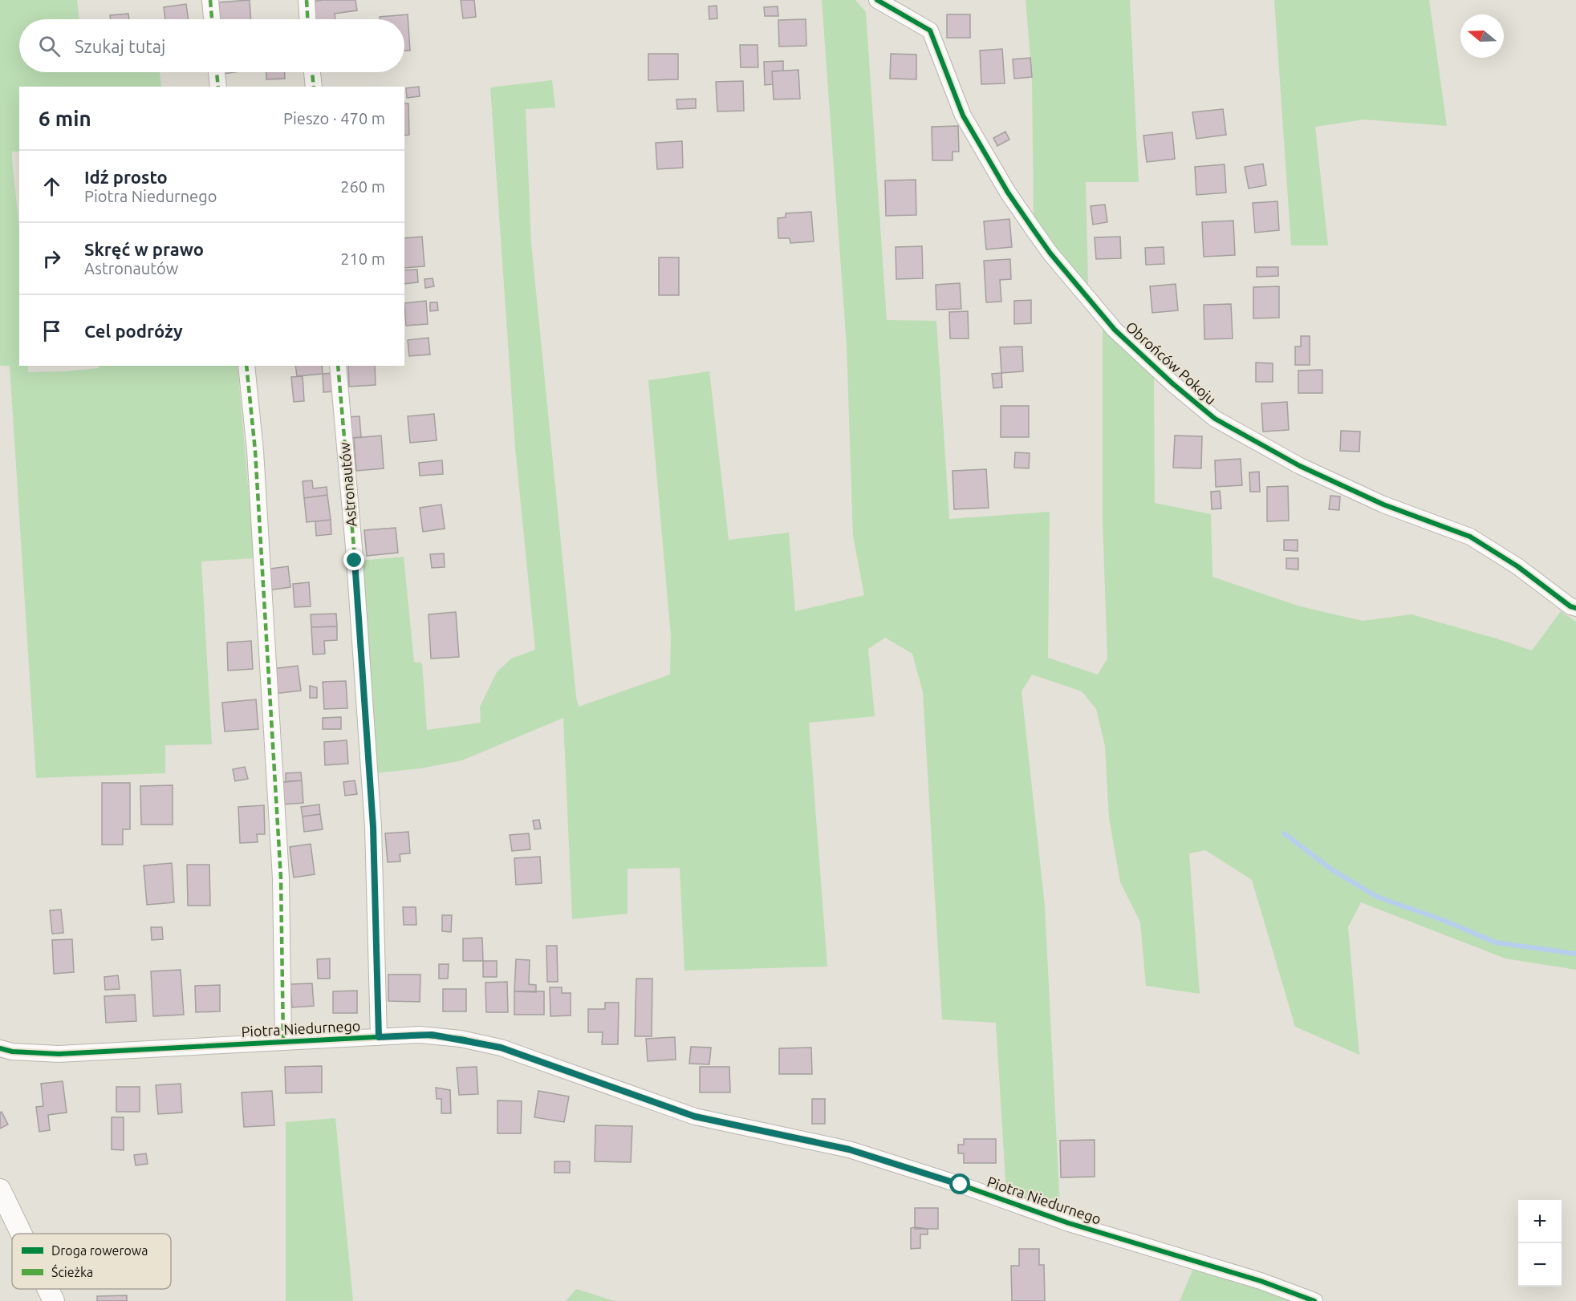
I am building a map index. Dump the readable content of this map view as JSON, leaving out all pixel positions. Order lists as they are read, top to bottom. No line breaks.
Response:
{"streets":{"street":["Obrońców Pokoju","Astronautów","Piotra Niedurnego"]},"crossings":[["Astronautów","Piotra Niedurnego"]],"legend":["Droga rowerowa","Ścieżka"],"north":"left","page":{"search":"Szukaj tutaj","heading":["6 min","Pieszo · 470 m"],"list":[["Idź prosto","Piotra Niedurnego","260 m"],["Skręć w prawo","Astronautów","210 m"],"Cel podróży"],"map_buttons":["+","−"]}}
